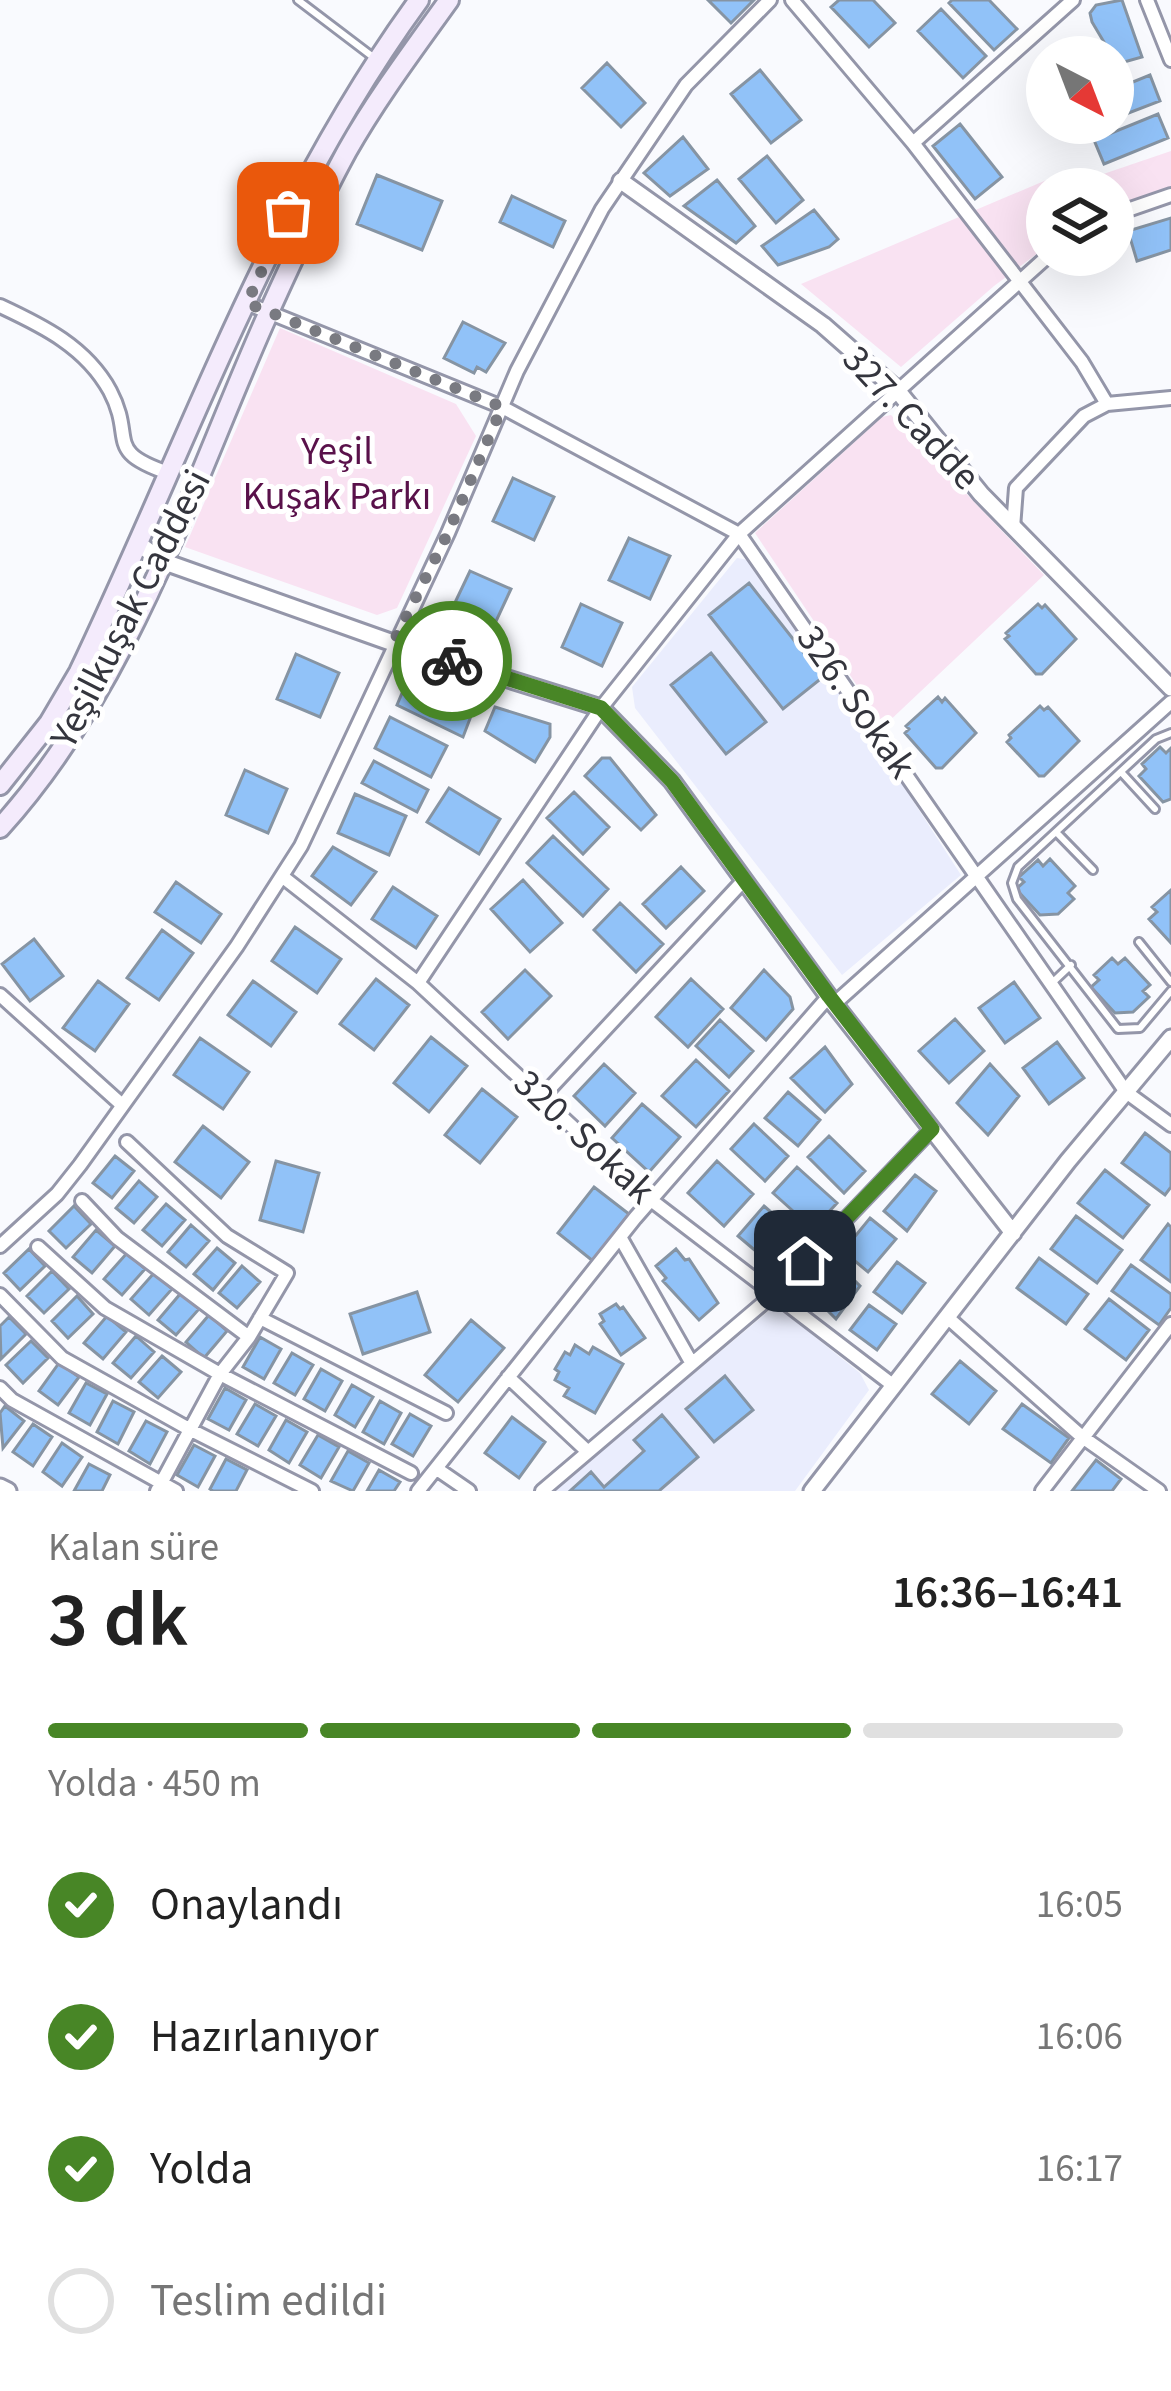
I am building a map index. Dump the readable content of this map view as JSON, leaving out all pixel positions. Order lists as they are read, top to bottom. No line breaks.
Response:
{"streets":{"main road":["Yeşilkuşak Caddesi"],"street":["327. Cadde","326. Sokak","320. Sokak"]},"crossings":[["Yeşilkuşak Caddesi","326. Sokak"]],"parks":["Yeşil Kuşak Parkı"],"north":"bottom right","page":{"heading":["3 dk","Kalan süre","16:36–16:41"],"bar":"Yolda · 450 m","list":[["Onaylandı","16:05"],["Hazırlanıyor","16:06"],["Yolda","16:17"],"Teslim edildi"]}}
